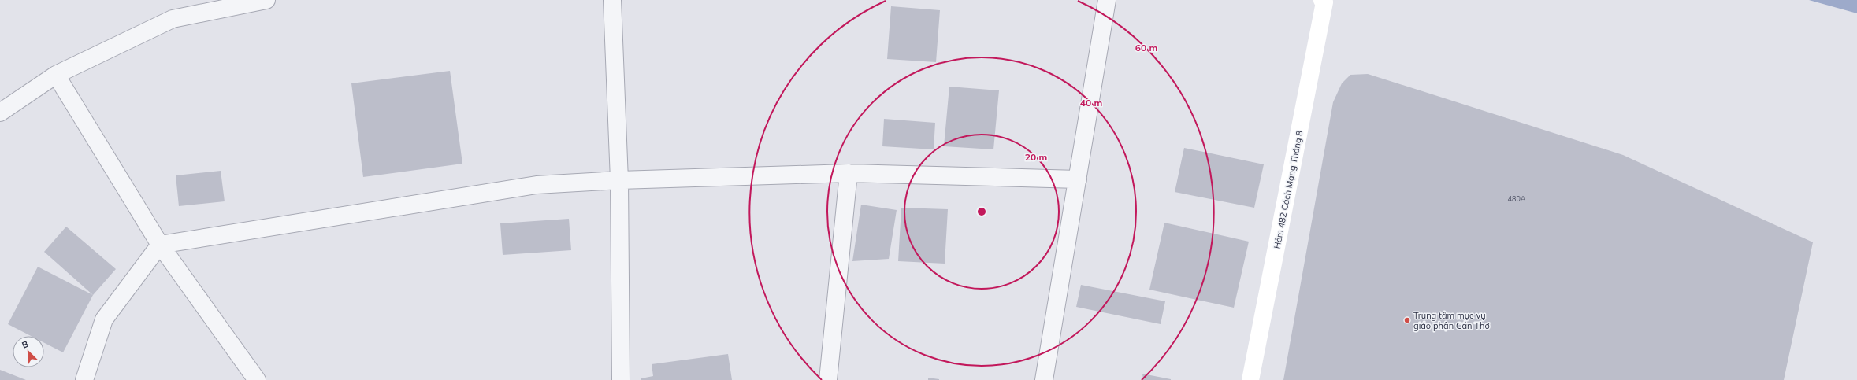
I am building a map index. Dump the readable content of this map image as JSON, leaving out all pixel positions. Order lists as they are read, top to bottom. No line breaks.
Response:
{"streets":{"street":["Hẻm 482 Cách Mạng Tháng 8"]},"places":["Trung tâm mục vụ giáo phận Cần Thơ"],"house_numbers":["480A"],"north":"top left","rings":["60 m","40 m","20 m"]}
